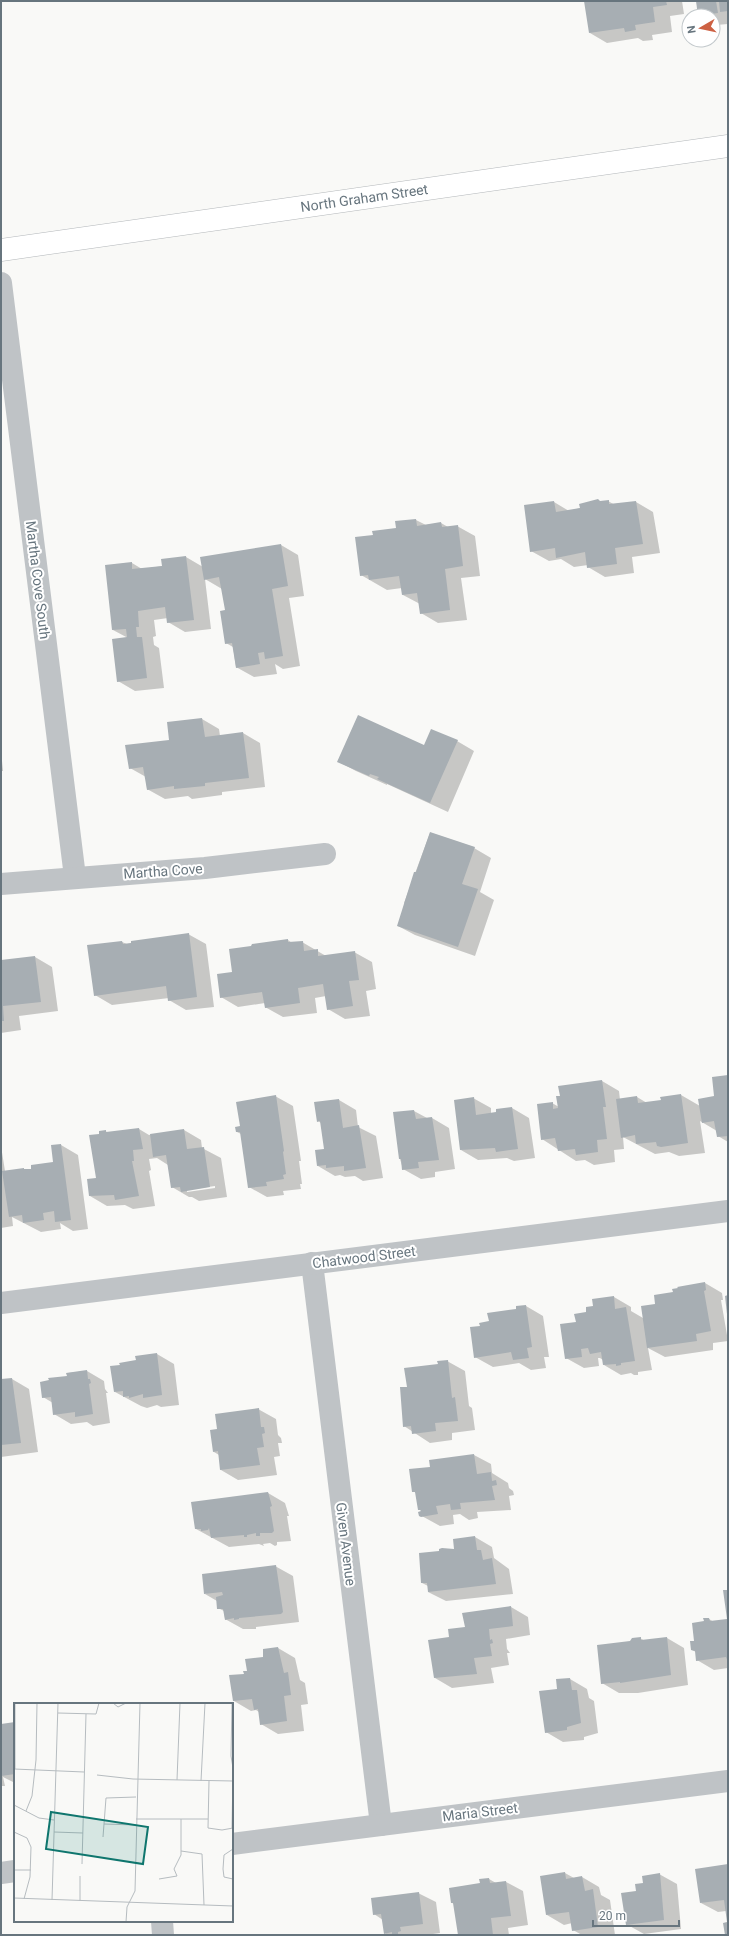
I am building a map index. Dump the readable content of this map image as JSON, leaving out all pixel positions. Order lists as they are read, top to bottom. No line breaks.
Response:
{"streets":{"main road":["North Graham Street"],"street":["Martha Cove South","Martha Cove","Chatwood Street","Given Avenue","Maria Street"]},"crossings":[["Martha Cove South","Martha Cove"],["Chatwood Street","Given Avenue"],["Given Avenue","Maria Street"]],"scale_bar":"20 m","north":"left"}
